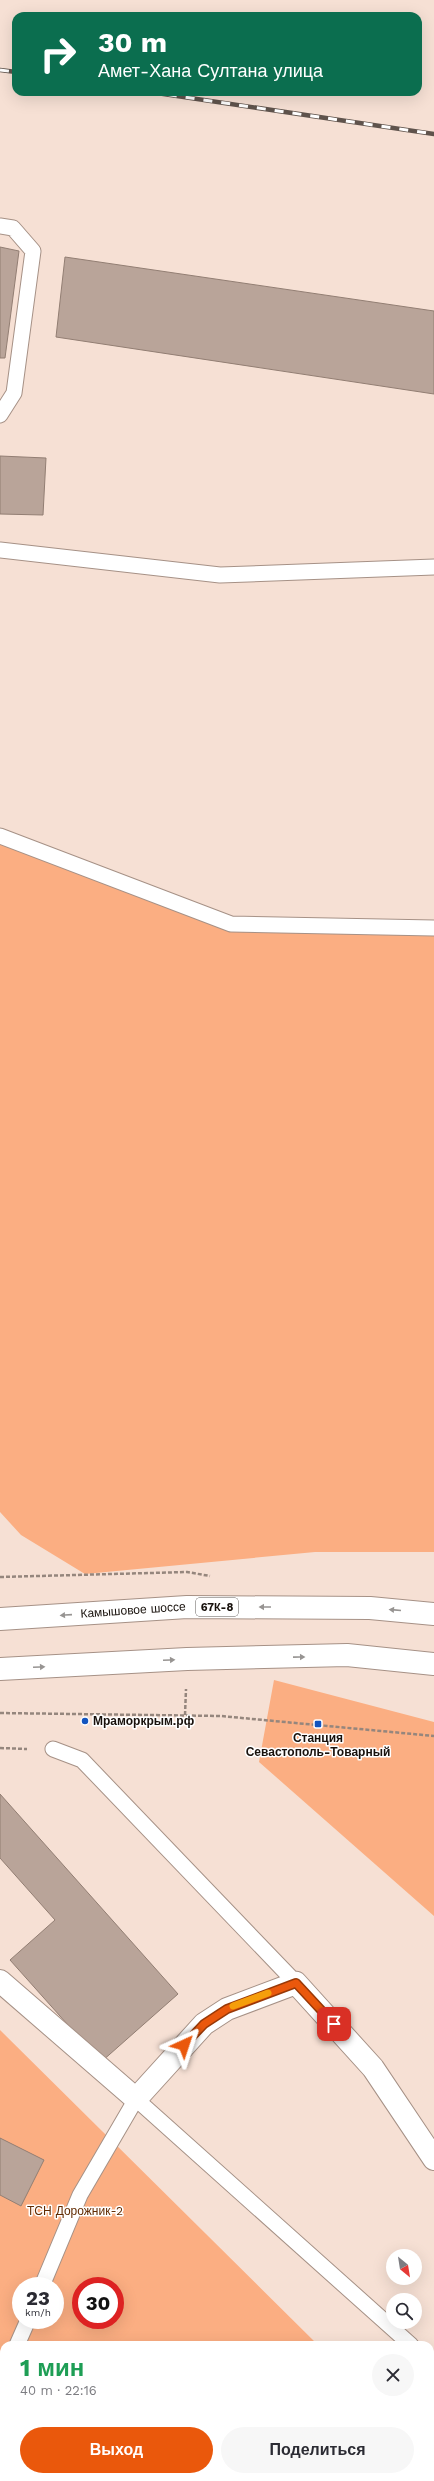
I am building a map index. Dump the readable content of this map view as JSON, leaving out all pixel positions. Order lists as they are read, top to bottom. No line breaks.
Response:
{"streets":{"main road":["67К-8","Камышовое шоссе"]},"parks":["ТСН Дорожник-2"],"places":{"other":["Мраморкрым.рф"],"transit":["Станция Севастополь-Товарный"]},"north":"bottom right","page":{"turn":["30 m","Амет-Хана Султана улица"],"speed":"23 km/h","limit":"30","heading":["1 мин","40 m · 22:16"],"buttons":["Выход","Поделиться"]}}
